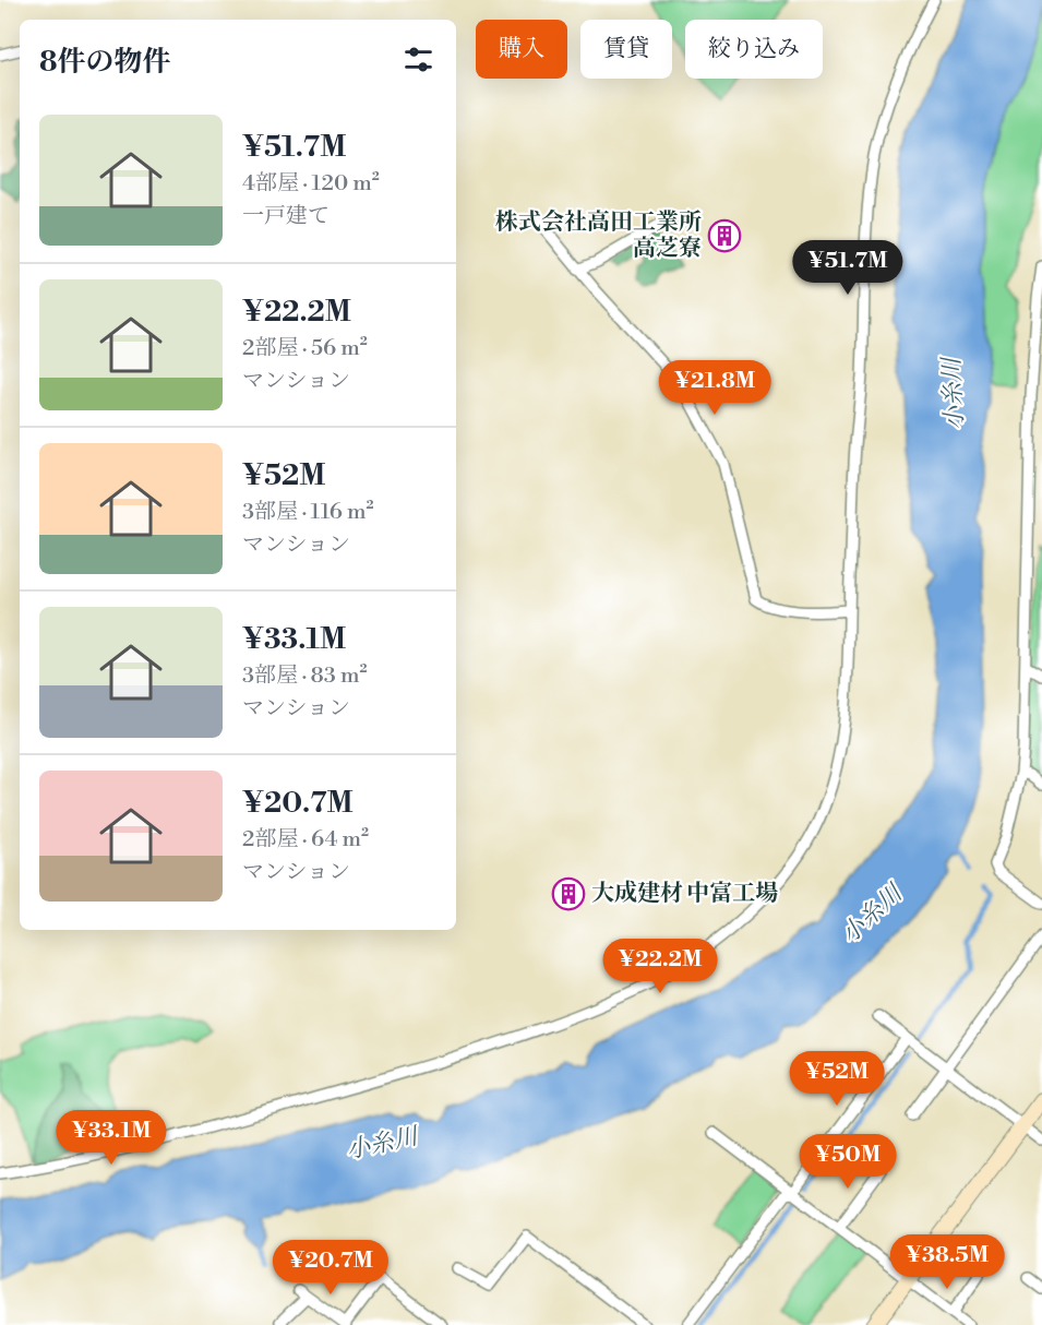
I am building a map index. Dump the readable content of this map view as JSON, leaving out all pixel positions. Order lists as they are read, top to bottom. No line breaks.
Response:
{"water":["小糸川"],"places":{"building":["株式会社高田工業所 高芝寮","大成建材 中富工場"]},"page":{"chip":["購入","賃貸","絞り込み"],"heading":"8件の物件","list":[{"name":"¥51.7M","note":"4部屋 · 120 m² · 一戸建て"},{"name":"¥22.2M","note":"2部屋 · 56 m² · マンション"},{"name":"¥52M","note":"3部屋 · 116 m² · マンション"},{"name":"¥33.1M","note":"3部屋 · 83 m² · マンション"},{"name":"¥20.7M","note":"2部屋 · 64 m² · マンション"}],"price":["¥51.7M","¥21.8M","¥22.2M","¥52M","¥33.1M","¥50M","¥38.5M","¥20.7M"]}}
